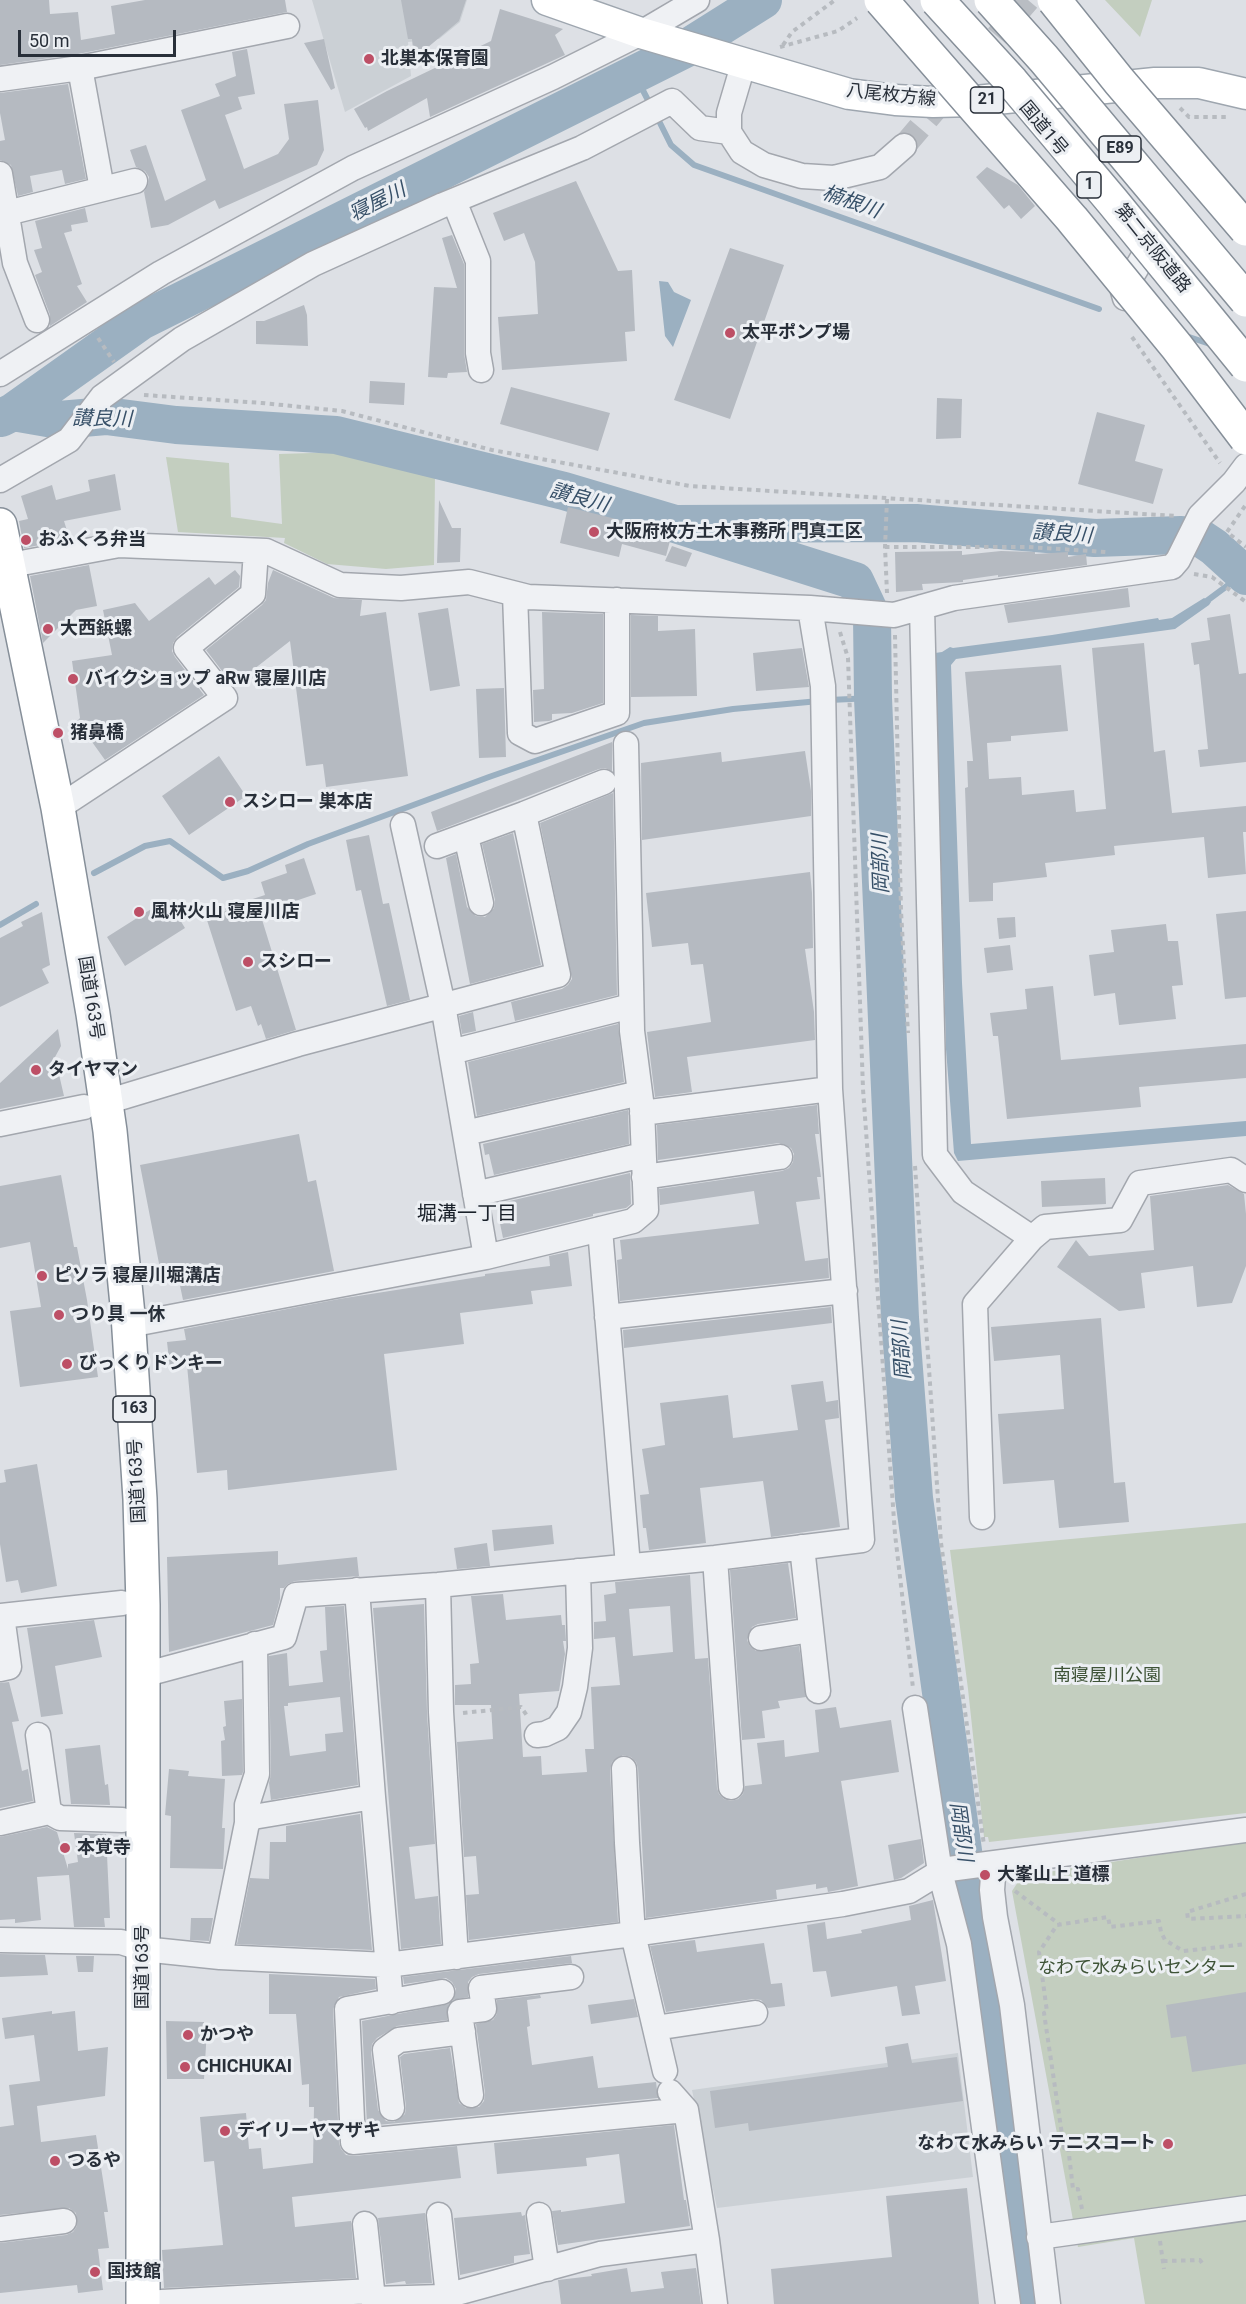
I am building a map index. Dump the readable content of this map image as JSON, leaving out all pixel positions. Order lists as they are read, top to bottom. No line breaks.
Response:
{"streets":{"highway":["国道1号","E89","1","第二京阪道路","国道163号","163"],"main road":["八尾枚方線","21"]},"crossings":[["八尾枚方線","国道1号"]],"districts":["堀溝一丁目"],"water":["寝屋川","楠根川","讃良川","岡部川"],"parks":["南寝屋川公園","なわて水みらいセンター"],"places":["北巣本保育園","太平ポンプ場","大阪府枚方土木事務所 門真工区","おふくろ弁当","大西鋲螺","バイクショップ aRw 寝屋川店","猪鼻橋","スシロー 巣本店","風林火山 寝屋川店","スシロー","タイヤマン","ピソラ 寝屋川堀溝店","つり具 一休","びっくりドンキー","本覚寺","大峯山上 道標","かつや","CHICHUKAI","デイリーヤマザキ","なわて水みらい テニスコート","つるや","国技館"],"scale_bar":"50 m"}
